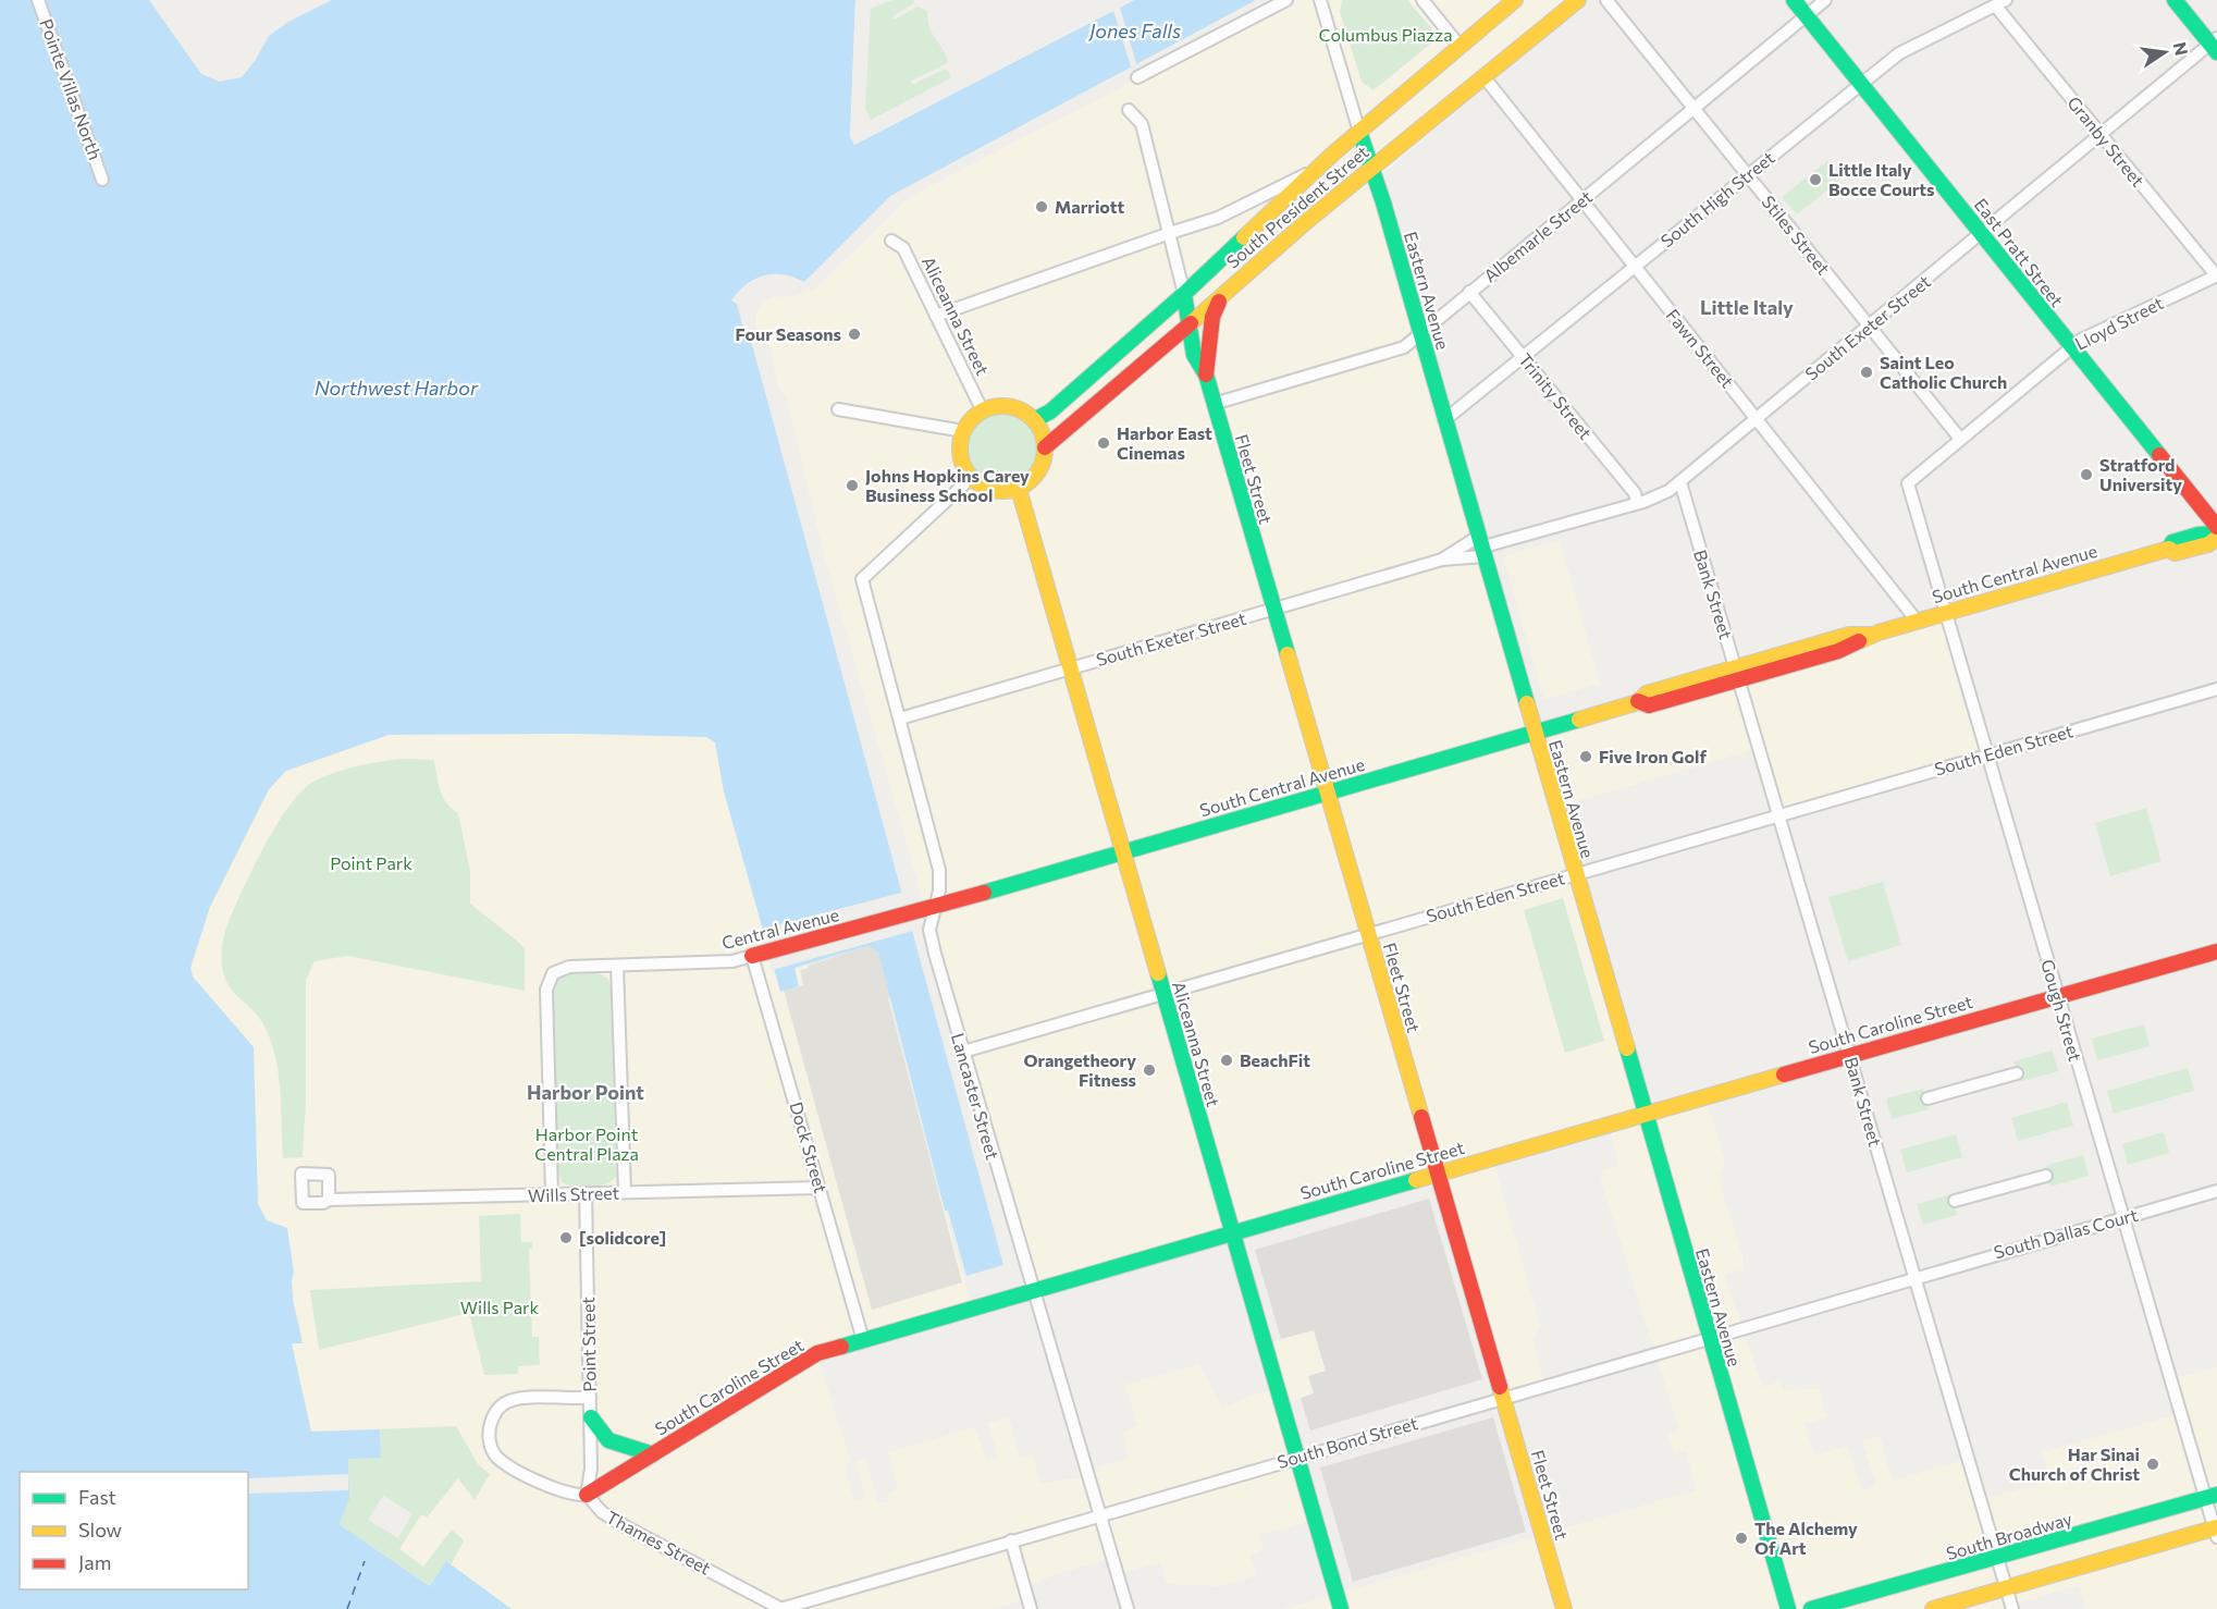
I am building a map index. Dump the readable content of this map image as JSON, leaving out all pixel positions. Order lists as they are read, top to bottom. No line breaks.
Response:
{"streets":{"main road":["South President Street","East Pratt Street","Eastern Avenue","Aliceanna Street","Fleet Street","South Central Avenue","Central Avenue","South Caroline Street","South Broadway"],"street":["Pointe Villas North","Granby Street","South High Street","Stiles Street","Albemarle Street","Lloyd Street","South Exeter Street","Fawn Street","Trinity Street","Bank Street","South Eden Street","Gough Street","Lancaster Street","Dock Street","Wills Street","South Dallas Court","Point Street","South Bond Street","Thames Street"]},"crossings":[["Granby Street","South High Street"],["Granby Street","Lloyd Street"],["Granby Street","South Exeter Street"],["South High Street","Stiles Street"],["South High Street","East Pratt Street"],["South High Street","Eastern Avenue"],["South High Street","Fawn Street"],["South High Street","Trinity Street"],["South President Street","Eastern Avenue"],["South President Street","Aliceanna Street"],["South President Street","Fawn Street"],["South President Street","Fleet Street"],["South President Street","Lancaster Street"],["Stiles Street","Albemarle Street"],["Stiles Street","Lloyd Street"],["Stiles Street","South Exeter Street"],["Albemarle Street","East Pratt Street"],["Albemarle Street","Eastern Avenue"],["Albemarle Street","Fawn Street"],["Albemarle Street","Trinity Street"],["Albemarle Street","Fleet Street"],["East Pratt Street","Lloyd Street"],["East Pratt Street","South Exeter Street"],["Eastern Avenue","South Exeter Street"],["Eastern Avenue","South Central Avenue"],["Eastern Avenue","South Eden Street"],["Eastern Avenue","South Caroline Street"],["Eastern Avenue","South Bond Street"],["Aliceanna Street","South Exeter Street"],["Aliceanna Street","South Central Avenue"],["Aliceanna Street","South Eden Street"],["Aliceanna Street","South Caroline Street"],["Aliceanna Street","Lancaster Street"],["Aliceanna Street","South Bond Street"],["Lloyd Street","Gough Street"],["South Exeter Street","Fawn Street"],["South Exeter Street","Trinity Street"],["South Exeter Street","Fleet Street"],["South Exeter Street","Bank Street"],["South Exeter Street","Lancaster Street"],["Fawn Street","South Central Avenue"],["Fleet Street","South Central Avenue"],["Fleet Street","South Eden Street"],["Fleet Street","South Caroline Street"],["Fleet Street","South Bond Street"],["South Central Avenue","Bank Street"],["South Central Avenue","Central Avenue"],["South Central Avenue","Gough Street"],["South Central Avenue","Lancaster Street"],["Bank Street","South Eden Street"],["Bank Street","South Caroline Street"],["Bank Street","South Dallas Court"],["Bank Street","South Bond Street"],["Bank Street","South Broadway"],["South Eden Street","Gough Street"],["South Eden Street","Lancaster Street"],["Central Avenue","Lancaster Street"],["Central Avenue","Dock Street"],["Central Avenue","Wills Street"],["Gough Street","South Caroline Street"],["Gough Street","South Dallas Court"],["Gough Street","South Broadway"],["South Caroline Street","Lancaster Street"],["South Caroline Street","Dock Street"],["South Caroline Street","Point Street"],["South Caroline Street","Thames Street"],["Lancaster Street","South Bond Street"],["Dock Street","Wills Street"],["Wills Street","Point Street"],["South Dallas Court","South Bond Street"],["Point Street","Thames Street"],["South Bond Street","Thames Street"]],"districts":["Little Italy","Harbor Point"],"water":["Jones Falls","Northwest Harbor"],"parks":["Columbus Piazza","Point Park","Harbor Point Central Plaza","Wills Park"],"places":["Little Italy Bocce Courts","Marriott","Four Seasons","Saint Leo Catholic Church","Harbor East Cinemas","Stratford University","Johns Hopkins Carey Business School","Five Iron Golf","BeachFit","Orangetheory Fitness","[solidcore]","Har Sinai Church of Christ","The Alchemy Of Art"],"legend":["Fast","Slow","Jam"],"north":"right"}
